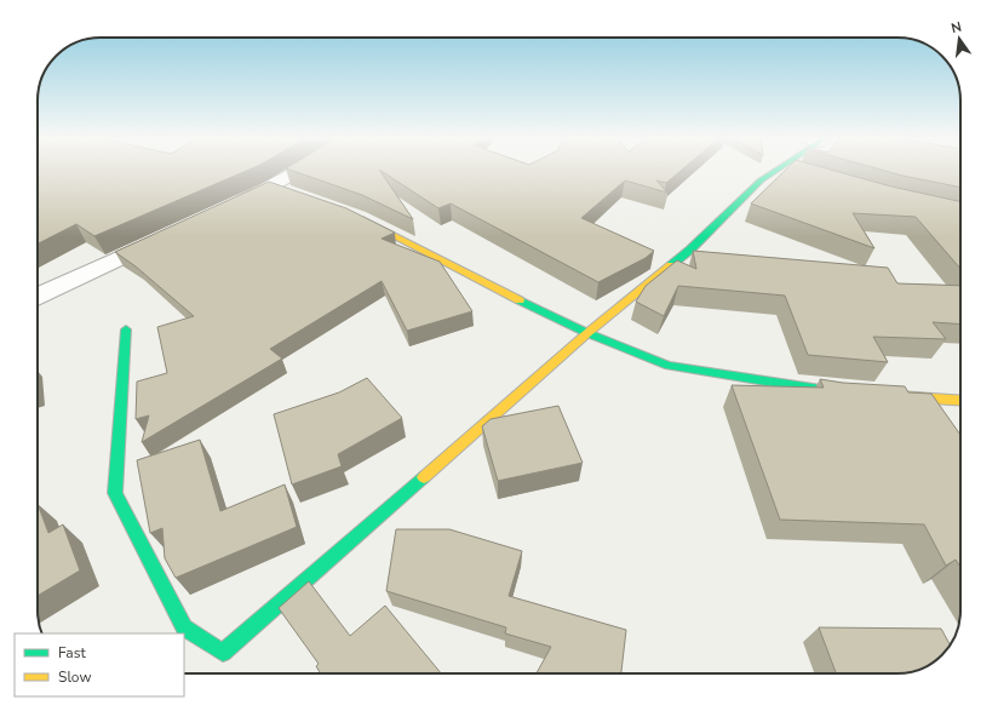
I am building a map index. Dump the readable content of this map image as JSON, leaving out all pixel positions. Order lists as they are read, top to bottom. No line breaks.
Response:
{"legend":["Fast","Slow"],"north":"top"}
